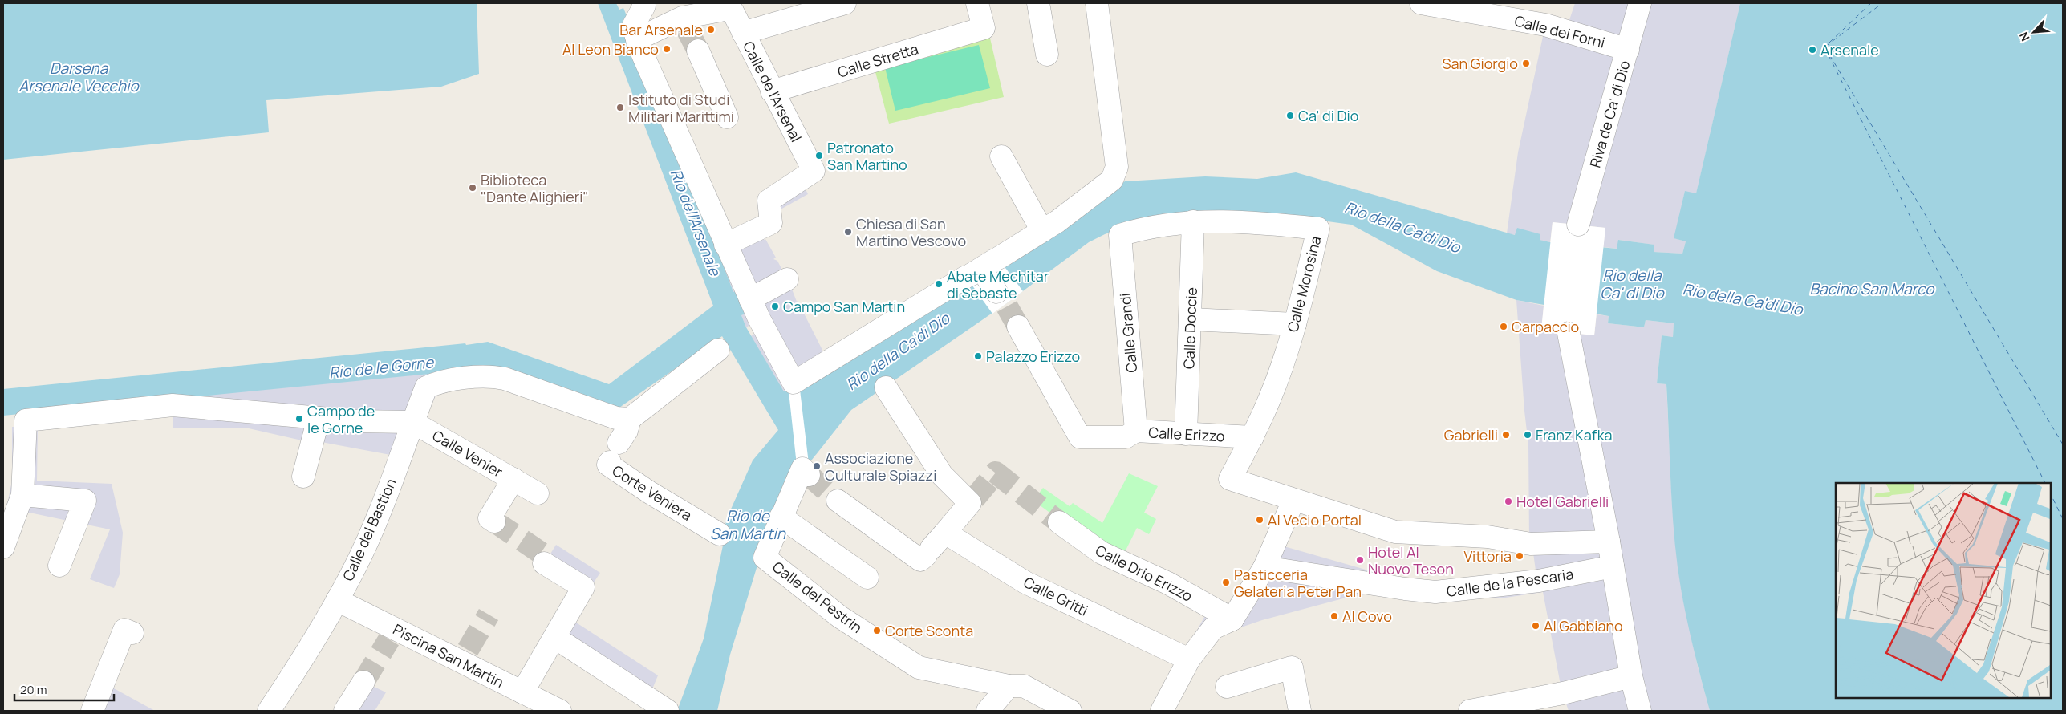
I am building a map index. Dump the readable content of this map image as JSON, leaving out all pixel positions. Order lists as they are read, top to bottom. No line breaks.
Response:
{"streets":{"street":["Calle dei Forni","Calle Stretta","Calle de l'Arsenal","Riva de Ca' di Dio","Calle Morosina","Calle Doccie","Calle Grandi","Calle Erizzo","Calle Venier","Corte Veniera","Calle del Bastion","Calle Drio Erizzo","Calle de la Pescaria","Calle Gritti","Calle del Pestrin","Piscina San Martin"]},"crossings":[["Calle dei Forni","Riva de Ca' di Dio"],["Calle Stretta","Calle de l'Arsenal"],["Calle Morosina","Calle Doccie"],["Calle Morosina","Calle Grandi"],["Calle Morosina","Calle Erizzo"],["Calle Doccie","Calle Erizzo"],["Calle Grandi","Calle Erizzo"],["Calle Venier","Calle del Bastion"],["Calle del Bastion","Piscina San Martin"]],"water":["Darsena Arsenale Vecchio","Rio dell'Arsenale","Rio della Ca'di Dio","Rio della Ca' di Dio","Bacino San Marco","Rio de le Gorne","Rio de San Martin"],"places":["Bar Arsenale","Al Leon Bianco","Arsenale","San Giorgio","Istituto di Studi Militari Marittimi","Ca' di Dio","Patronato San Martino","Biblioteca \"Dante Alighieri\"","Chiesa di San Martino Vescovo","Abate Mechitar di Sebaste","Campo San Martin","Carpaccio","Palazzo Erizzo","Campo de le Gorne","Gabrielli","Franz Kafka","Associazione Culturale Spiazzi","Hotel Gabrielli","Al Vecio Portal","Vittoria","Hotel Al Nuovo Teson","Pasticceria Gelateria Peter Pan","Al Covo","Al Gabbiano","Corte Sconta"],"scale_bar":"20 m","north":"bottom left"}
